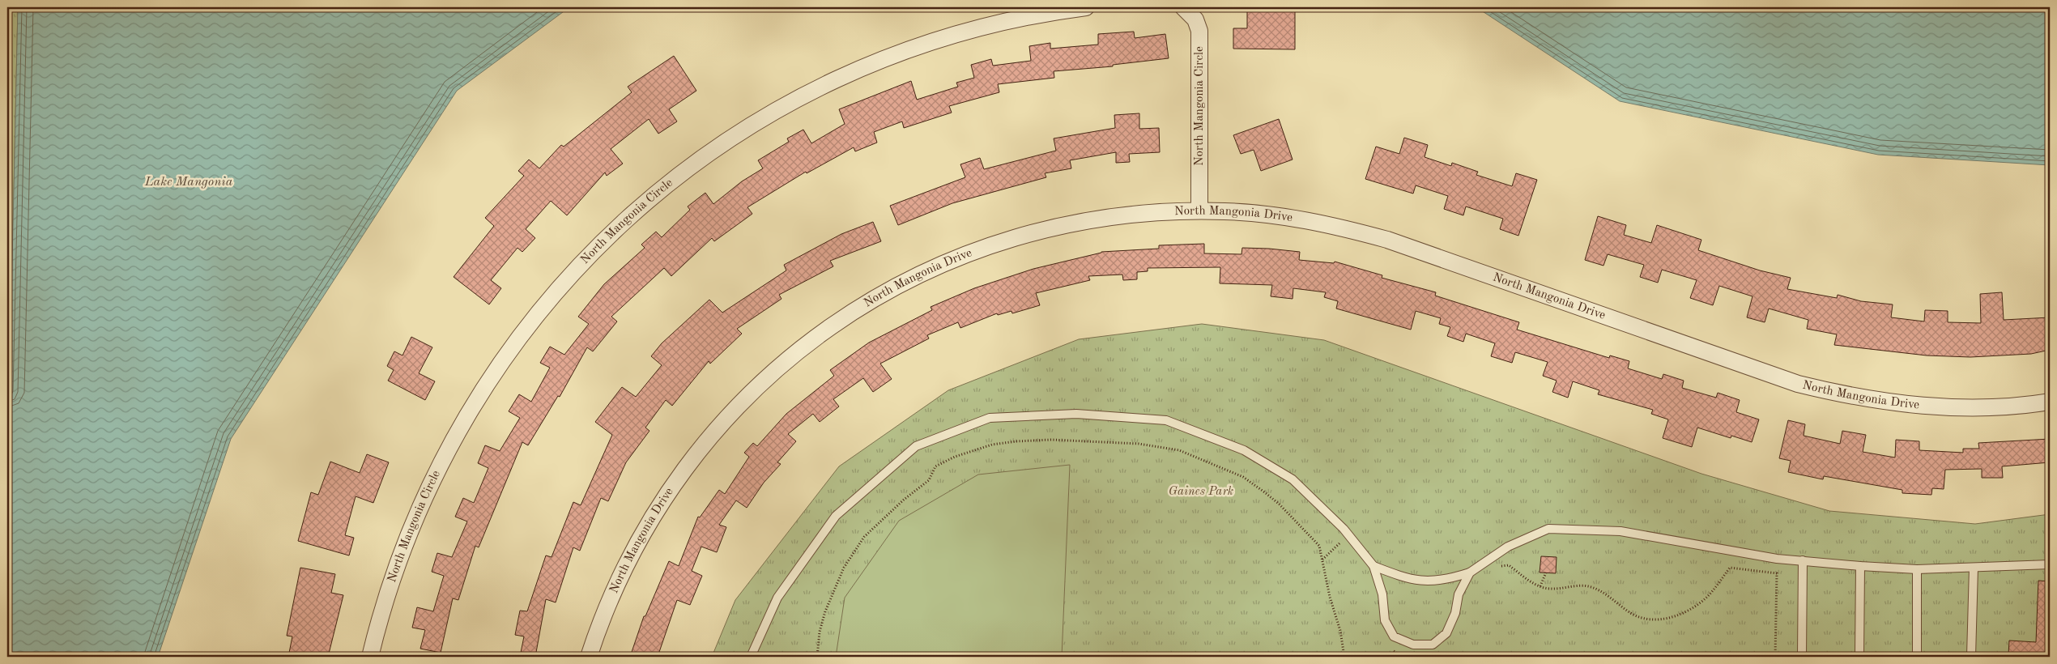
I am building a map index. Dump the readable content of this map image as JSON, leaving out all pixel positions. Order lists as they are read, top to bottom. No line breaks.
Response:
{"streets":{"street":["North Mangonia Circle","North Mangonia Drive"]},"crossings":[["North Mangonia Circle","North Mangonia Drive"]],"water":["Lake Mangonia"],"parks":["Gaines Park"]}
